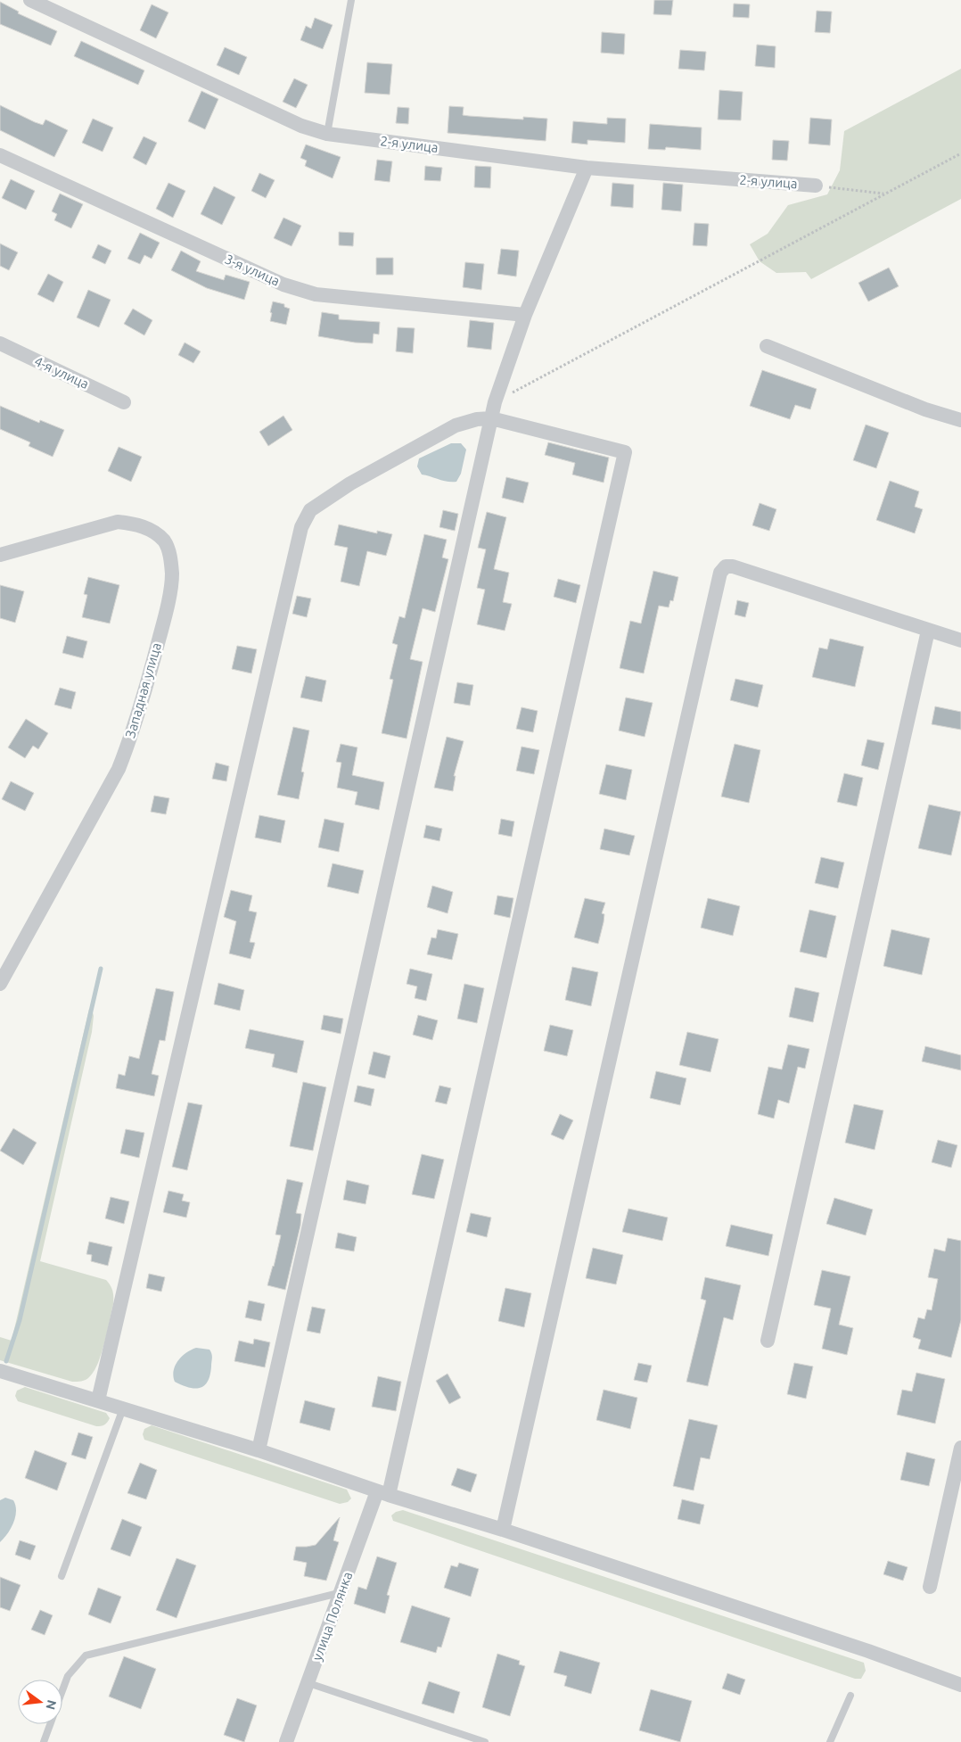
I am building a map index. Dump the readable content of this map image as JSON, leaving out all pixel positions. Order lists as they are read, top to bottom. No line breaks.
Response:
{"streets":{"street":["2-я улица","3-я улица","4-я улица","Западная улица","улица Полянка"]},"north":"right"}
